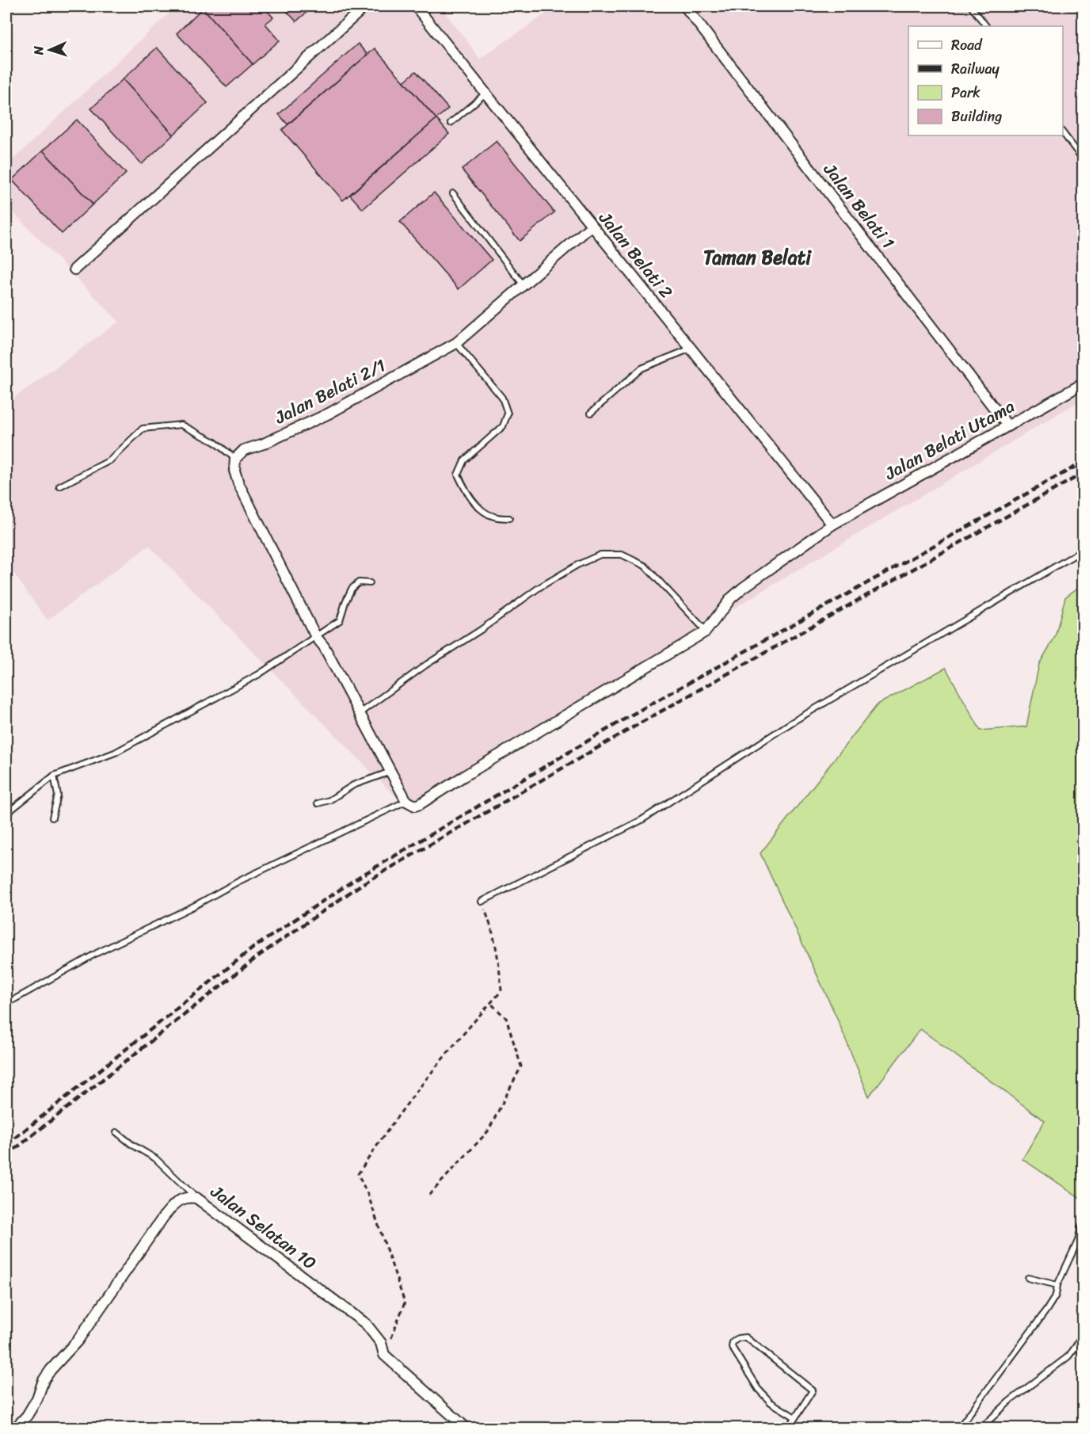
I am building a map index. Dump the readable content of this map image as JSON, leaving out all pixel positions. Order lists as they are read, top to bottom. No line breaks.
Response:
{"streets":{"street":["Jalan Belati 1","Jalan Belati 2","Jalan Belati 2/1","Jalan Belati Utama","Jalan Selatan 10"]},"crossings":[["Jalan Belati 1","Jalan Belati Utama"],["Jalan Belati 2","Jalan Belati 2/1"],["Jalan Belati 2","Jalan Belati Utama"]],"districts":["Taman Belati"],"legend":["Road","Railway","Park","Building"],"north":"left"}
